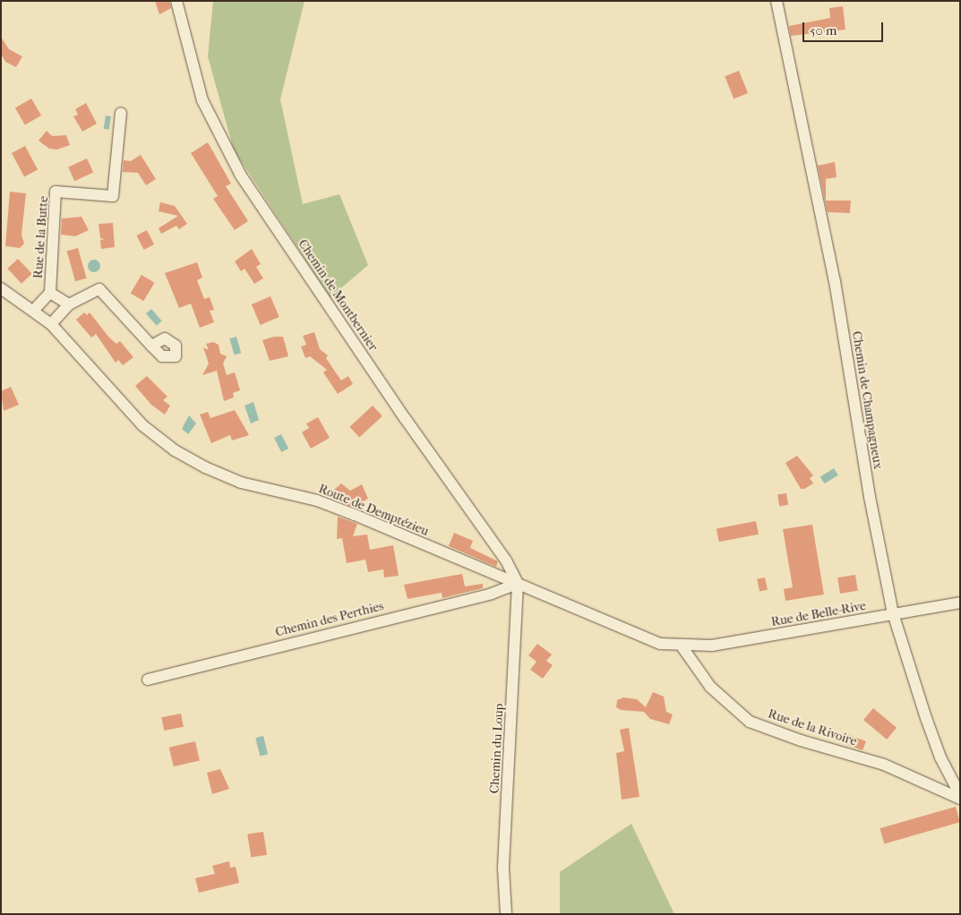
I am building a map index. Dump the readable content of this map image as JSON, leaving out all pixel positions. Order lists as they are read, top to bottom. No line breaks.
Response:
{"streets":{"street":["Rue de la Butte","Chemin de Montbernier","Chemin de Champagneux","Route de Demptézieu","Rue de Belle-Rive","Chemin des Perthies","Rue de la Rivoire","Chemin du Loup"]},"crossings":[["Rue de la Butte","Route de Demptézieu"],["Chemin de Montbernier","Route de Demptézieu"],["Chemin de Montbernier","Chemin des Perthies"],["Chemin de Montbernier","Chemin du Loup"],["Chemin de Champagneux","Rue de Belle-Rive"],["Chemin de Champagneux","Rue de la Rivoire"],["Route de Demptézieu","Rue de Belle-Rive"],["Route de Demptézieu","Chemin des Perthies"],["Route de Demptézieu","Rue de la Rivoire"],["Route de Demptézieu","Chemin du Loup"],["Rue de Belle-Rive","Rue de la Rivoire"],["Chemin des Perthies","Chemin du Loup"]],"scale_bar":"50 m"}
